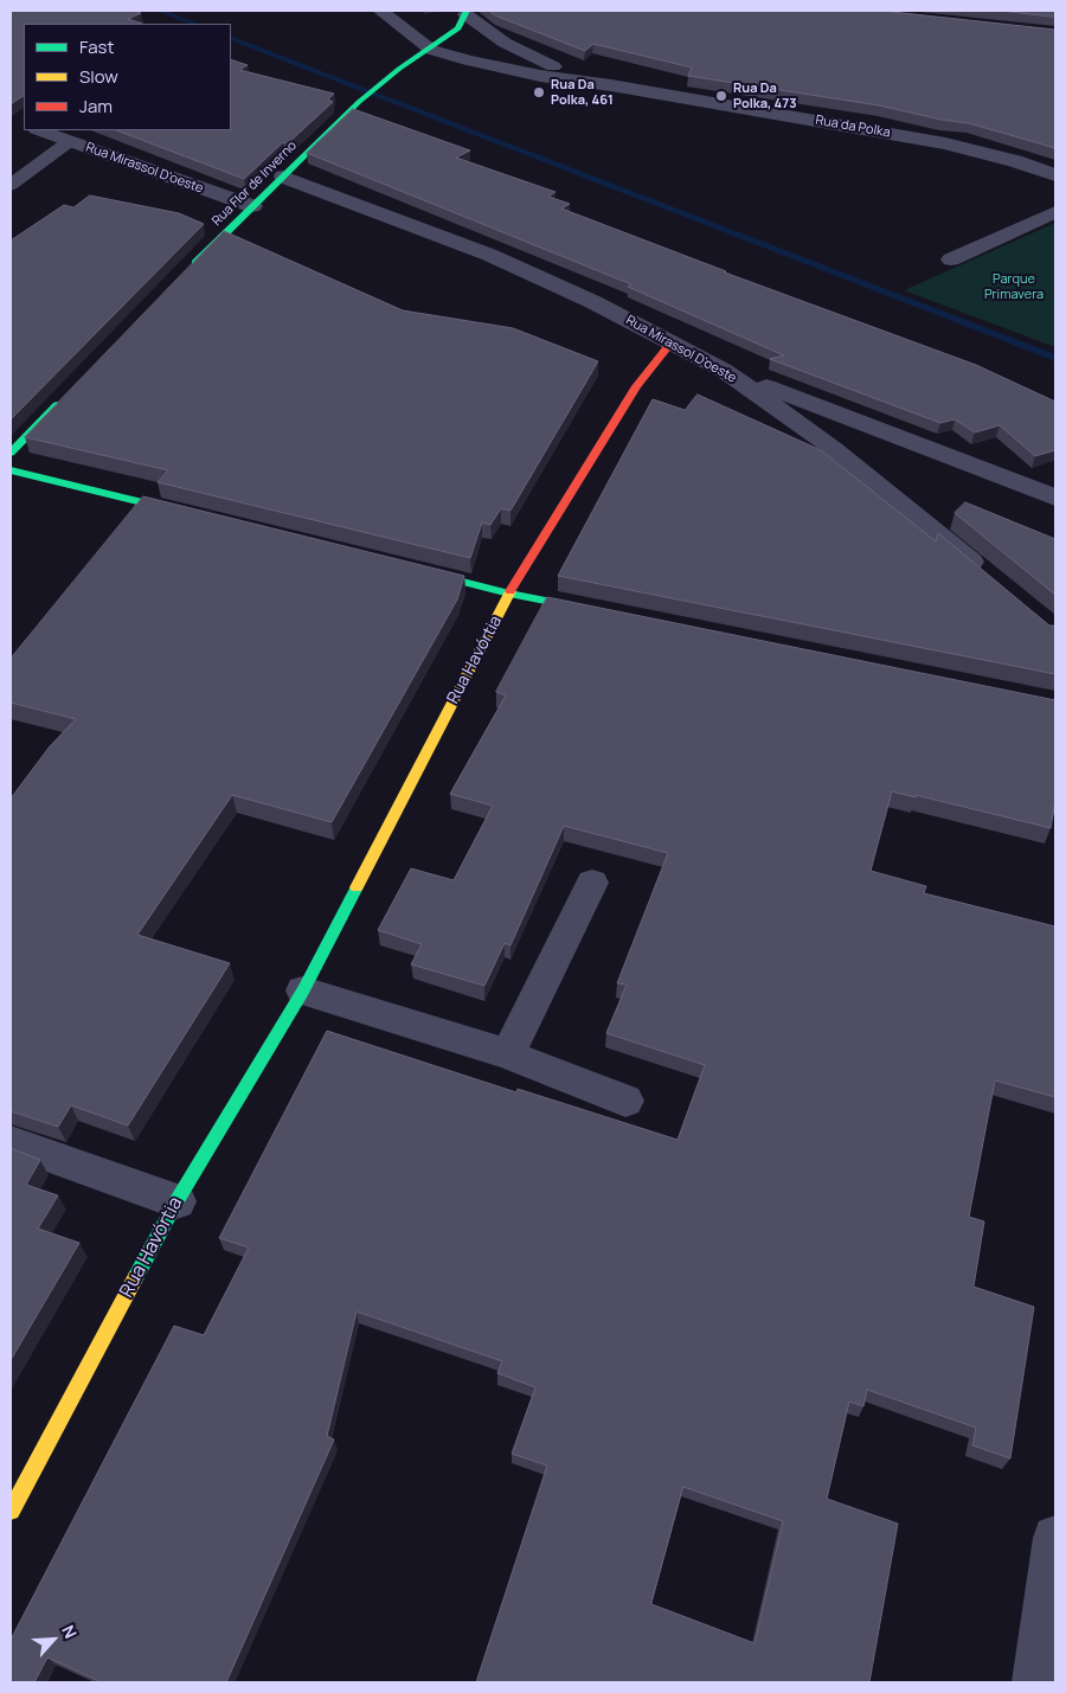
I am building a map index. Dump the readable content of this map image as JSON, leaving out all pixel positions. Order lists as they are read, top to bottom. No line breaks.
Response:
{"streets":{"street":["Rua da Polka","Rua Mirassol D'oeste","Rua Flor de Inverno","Rua Havórtia"]},"crossings":[["Rua da Polka","Rua Flor de Inverno"],["Rua Mirassol D'oeste","Rua Flor de Inverno"],["Rua Mirassol D'oeste","Rua Havórtia"]],"parks":["Parque Primavera"],"places":["Rua Da Polka, 461","Rua Da Polka, 473"],"legend":["Fast","Slow","Jam"],"north":"top right"}
